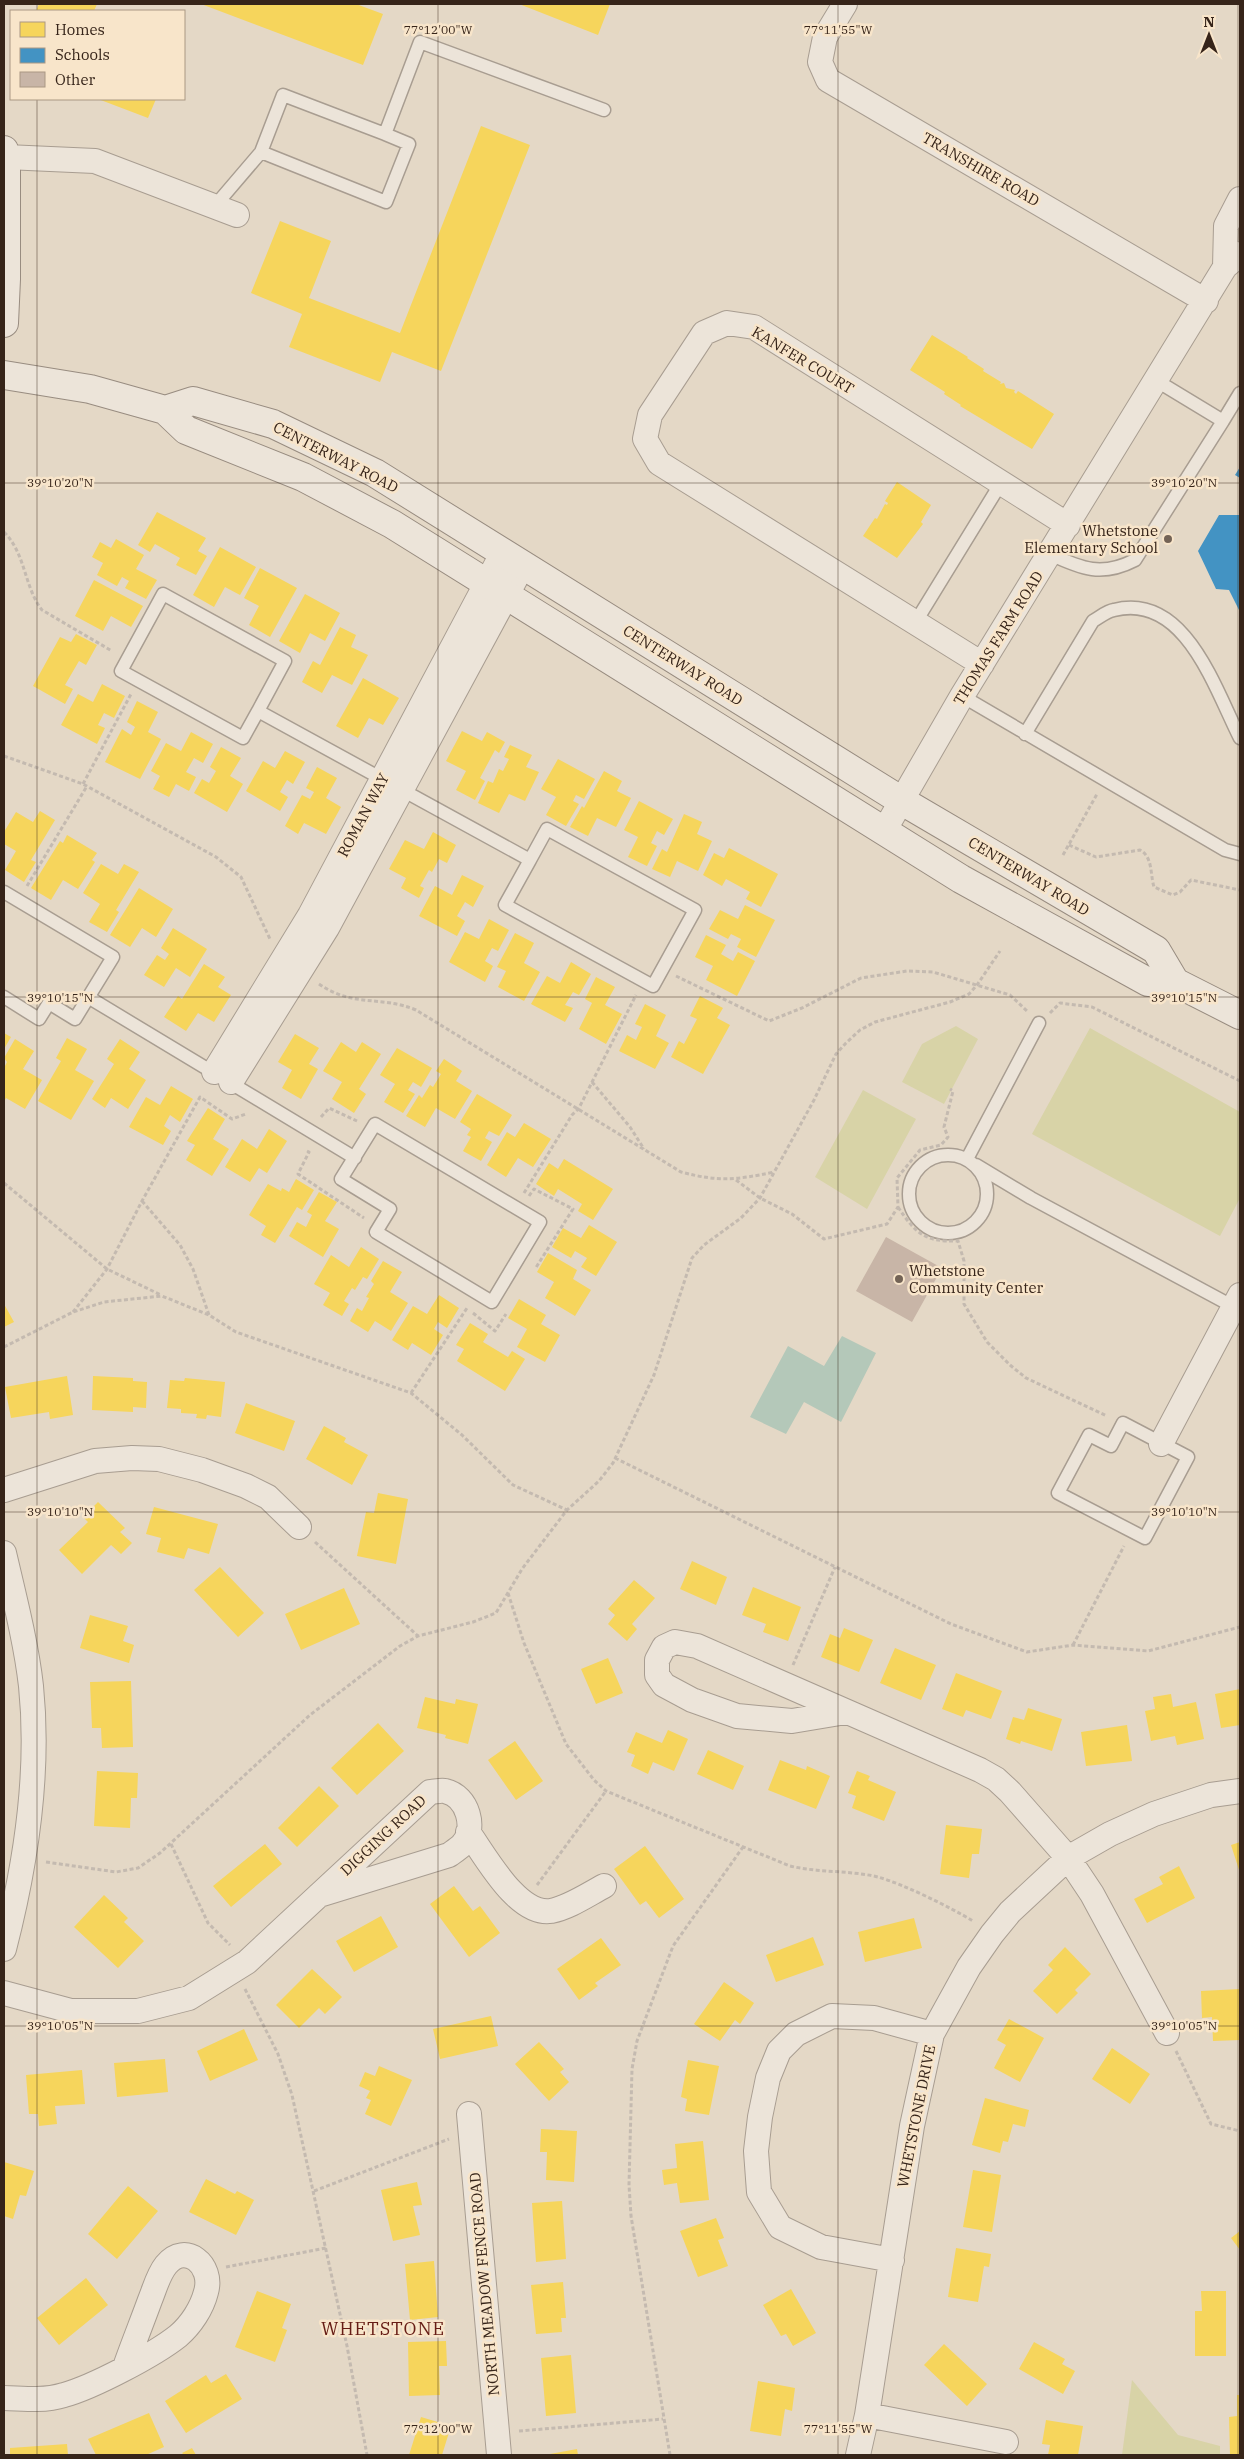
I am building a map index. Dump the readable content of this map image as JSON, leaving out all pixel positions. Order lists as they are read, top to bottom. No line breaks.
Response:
{"streets":{"street":["TRANSHIRE ROAD","KANFER COURT","CENTERWAY ROAD","THOMAS FARM ROAD","ROMAN WAY","DIGGING ROAD","WHETSTONE DRIVE","NORTH MEADOW FENCE ROAD"]},"crossings":[["TRANSHIRE ROAD","THOMAS FARM ROAD"],["KANFER COURT","THOMAS FARM ROAD"],["CENTERWAY ROAD","THOMAS FARM ROAD"],["CENTERWAY ROAD","ROMAN WAY"]],"districts":["WHETSTONE"],"places":["Whetstone Elementary School","Whetstone Community Center"],"legend":["Homes","Schools","Other"],"north":"top","coordinates":["77°12'00\"W","77°11'55\"W","39°10'20\"N","39°10'15\"N","39°10'10\"N","39°10'05\"N"]}
